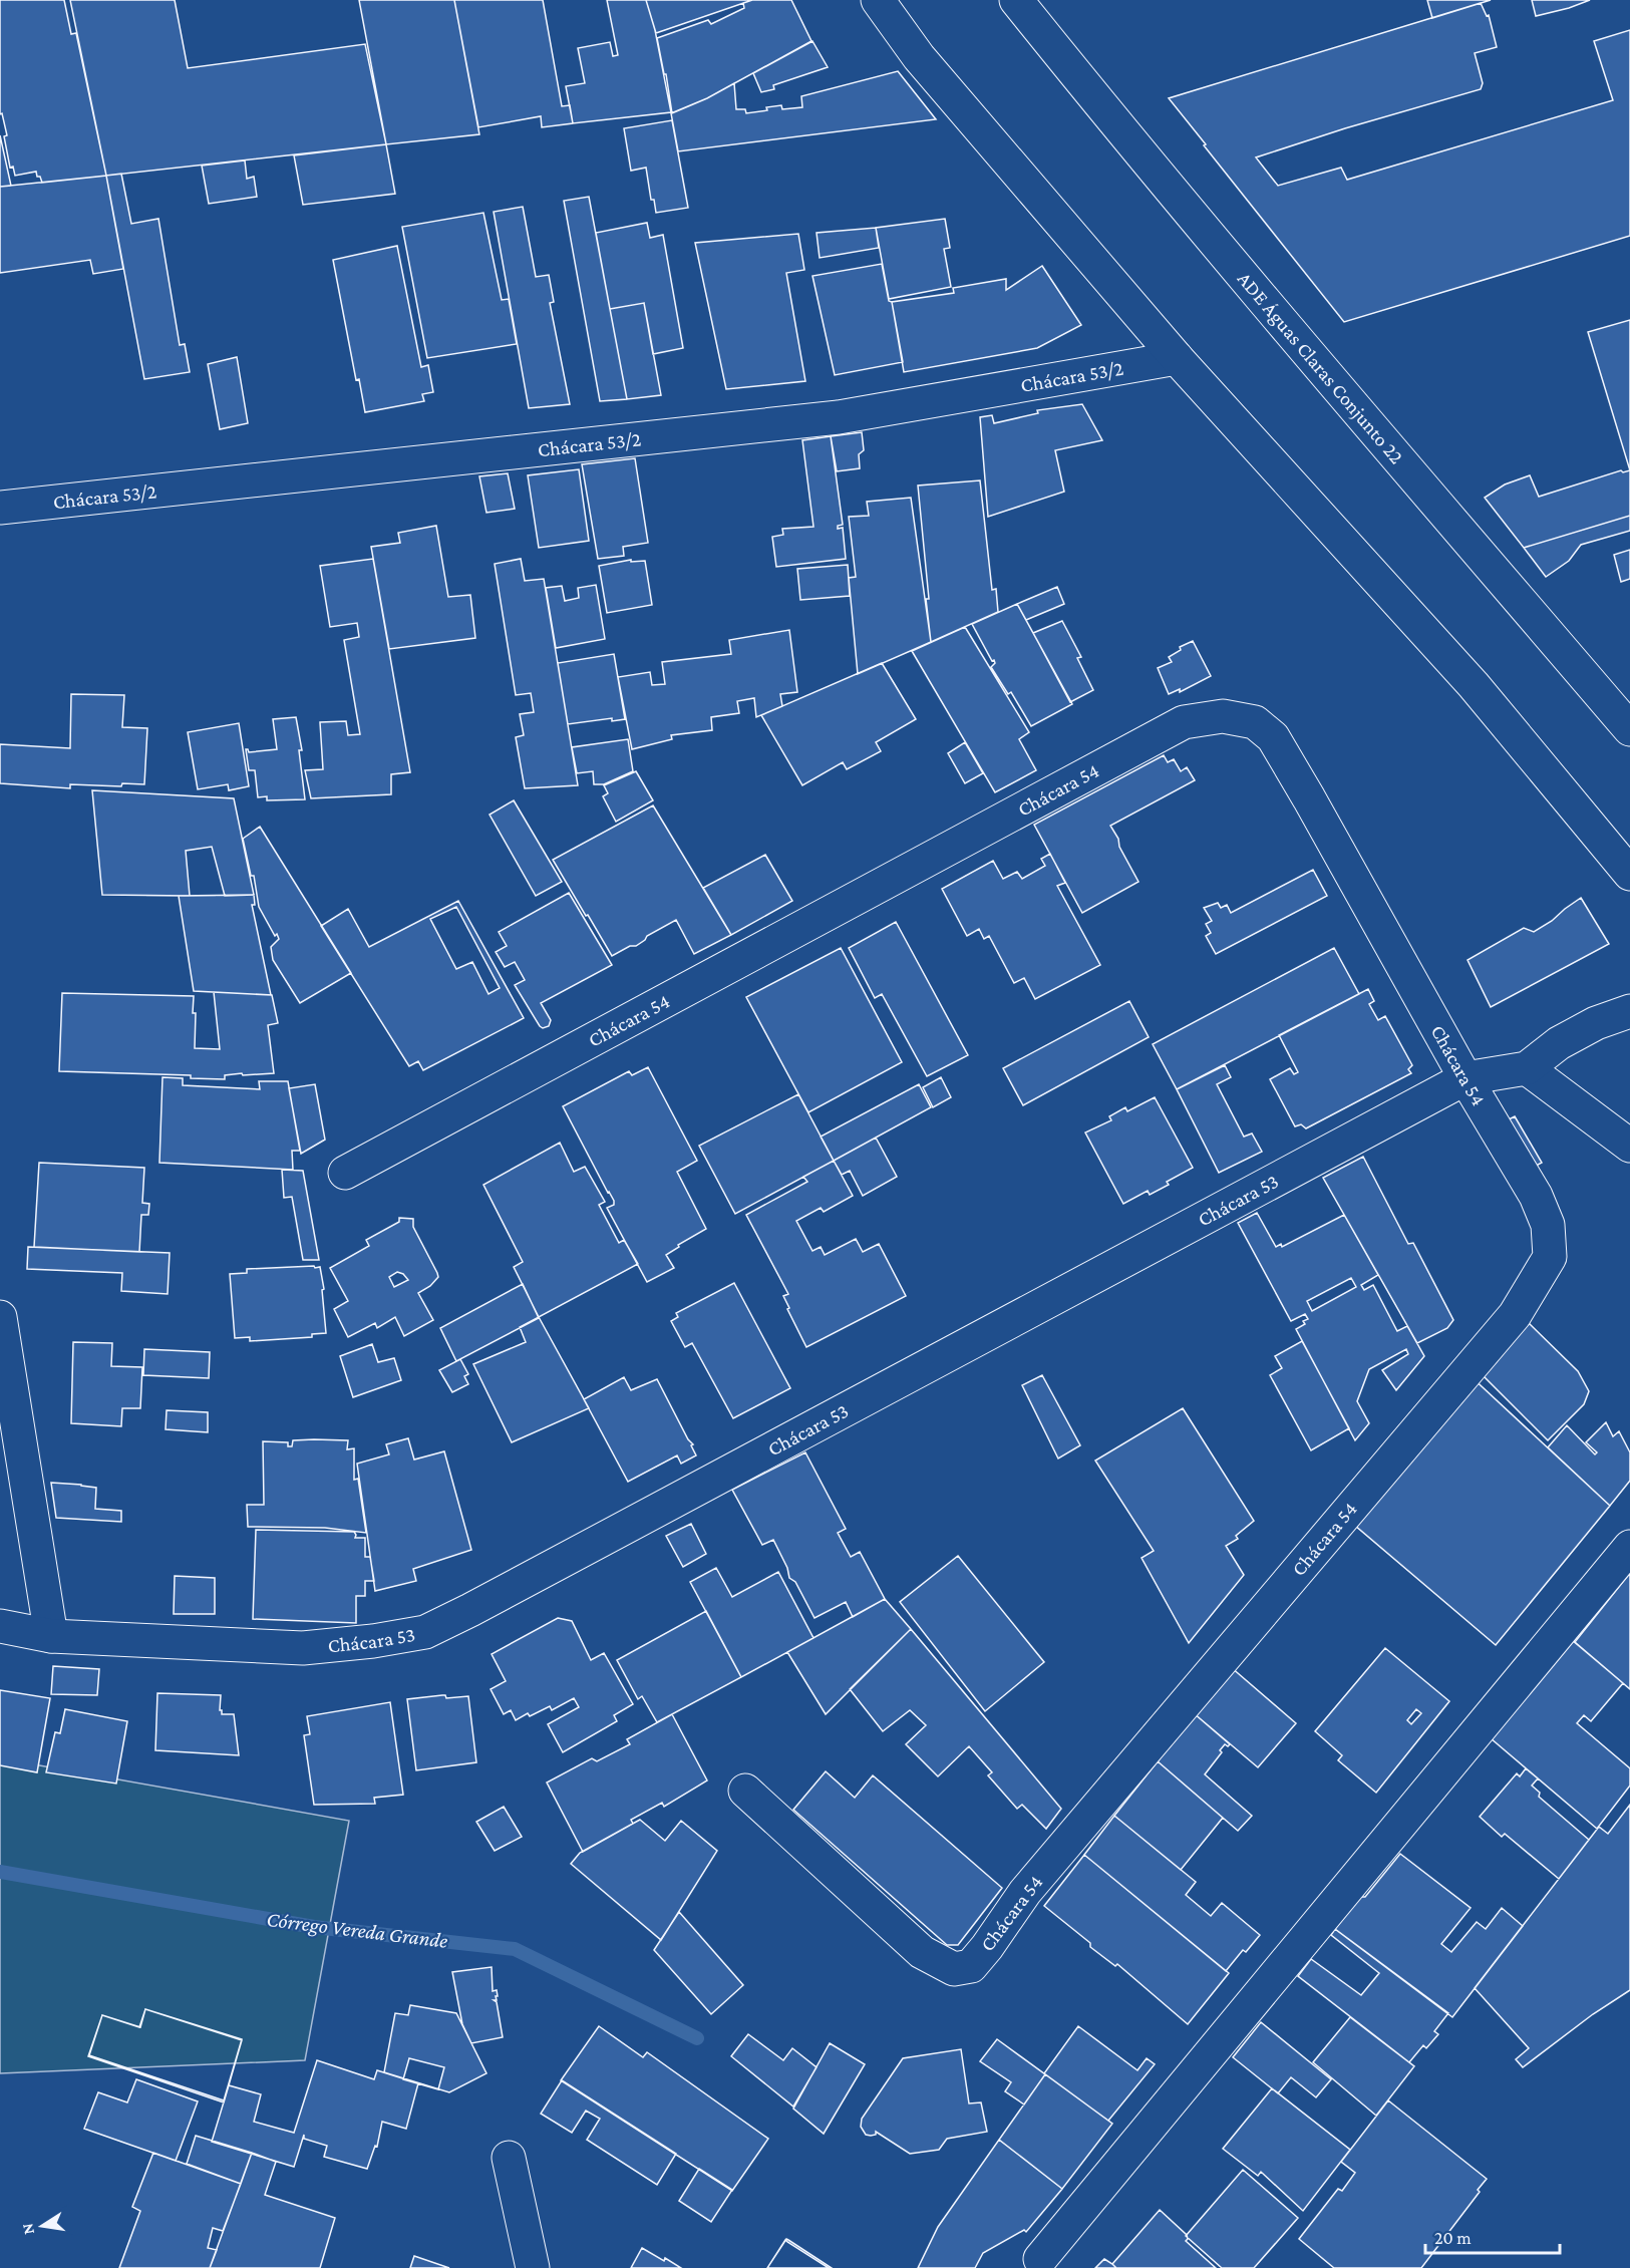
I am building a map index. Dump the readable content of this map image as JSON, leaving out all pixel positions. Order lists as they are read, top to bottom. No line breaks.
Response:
{"streets":{"street":["ADE Águas Claras Conjunto 22","Chácara 53/2","Chácara 54","Chácara 53"]},"crossings":[["Chácara 54","Chácara 53"]],"water":["Córrego Vereda Grande"],"scale_bar":"20 m","north":"left"}
